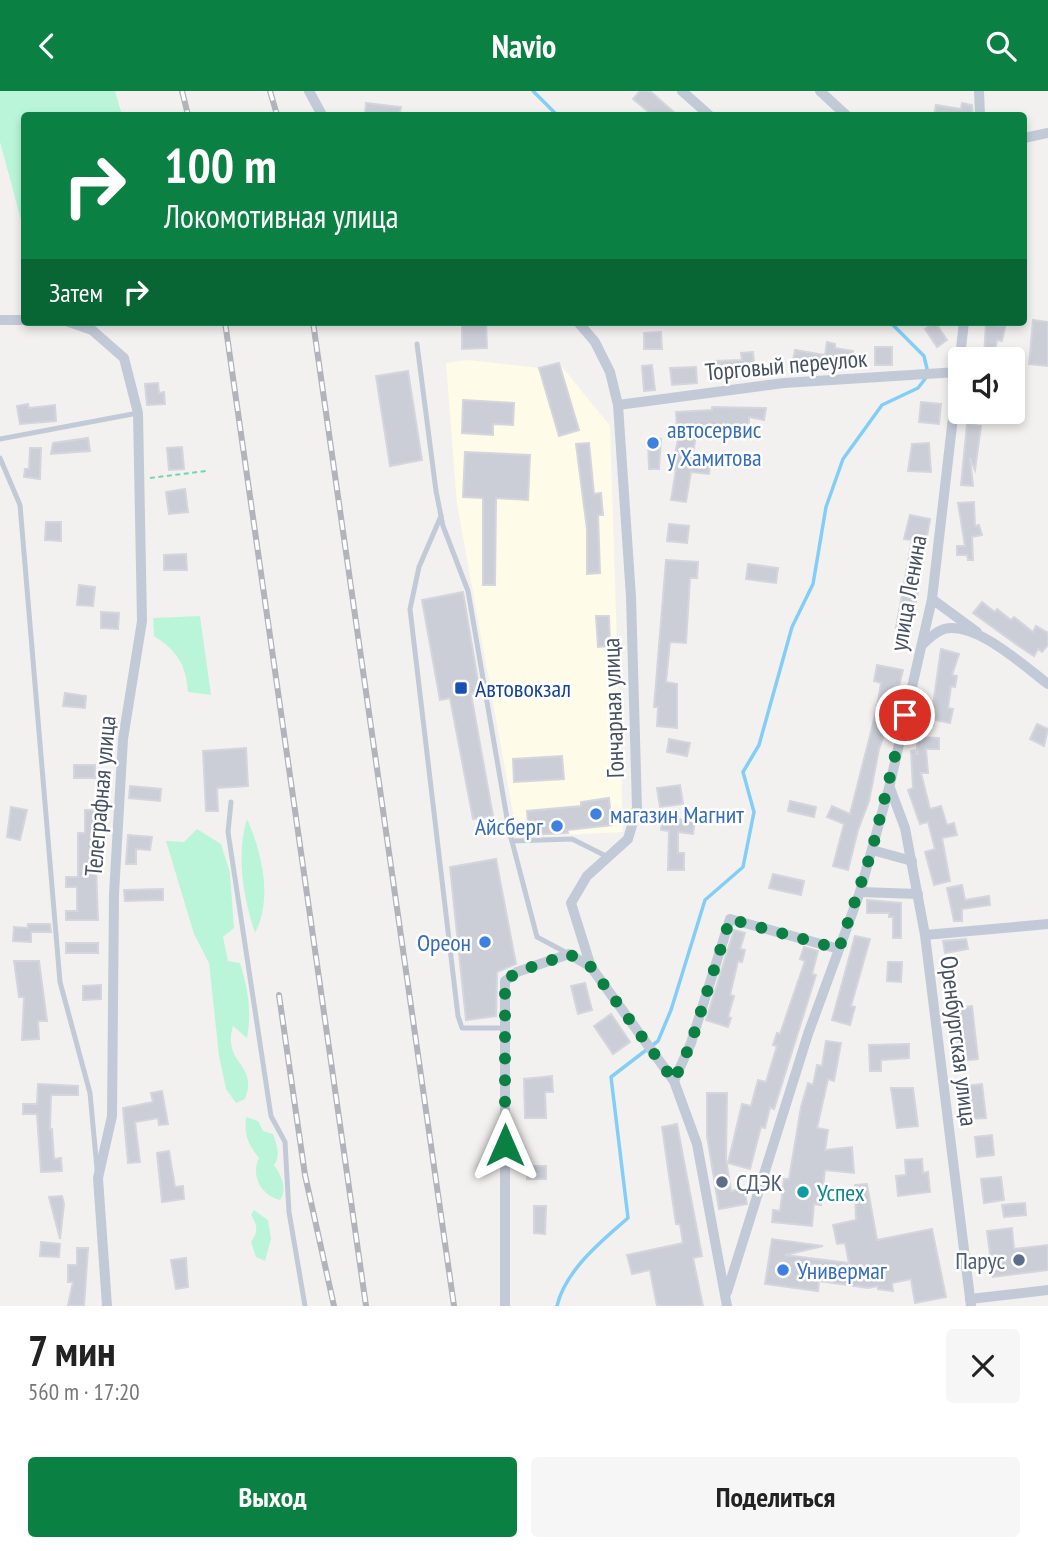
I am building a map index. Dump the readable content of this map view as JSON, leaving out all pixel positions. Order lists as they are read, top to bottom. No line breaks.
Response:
{"streets":{"street":["Торговый переулок","улица Ленина","Гончарная улица","Телеграфная улица","Оренбургская улица"]},"crossings":[["Торговый переулок","Гончарная улица"],["улица Ленина","Гончарная улица"],["улица Ленина","Оренбургская улица"]],"places":{"other":["автосервис у Хамитова","магазин Магнит","Айсберг","Ореон","СДЭК","Успех","Парус","Универмаг"],"transit":["Автовокзал"]},"page":{"header":"Navio","turn":["100 m","Локомотивная улица"],"then":"Затем","heading":["7 мин","560 m · 17:20"],"buttons":["Выход","Поделиться"]}}
